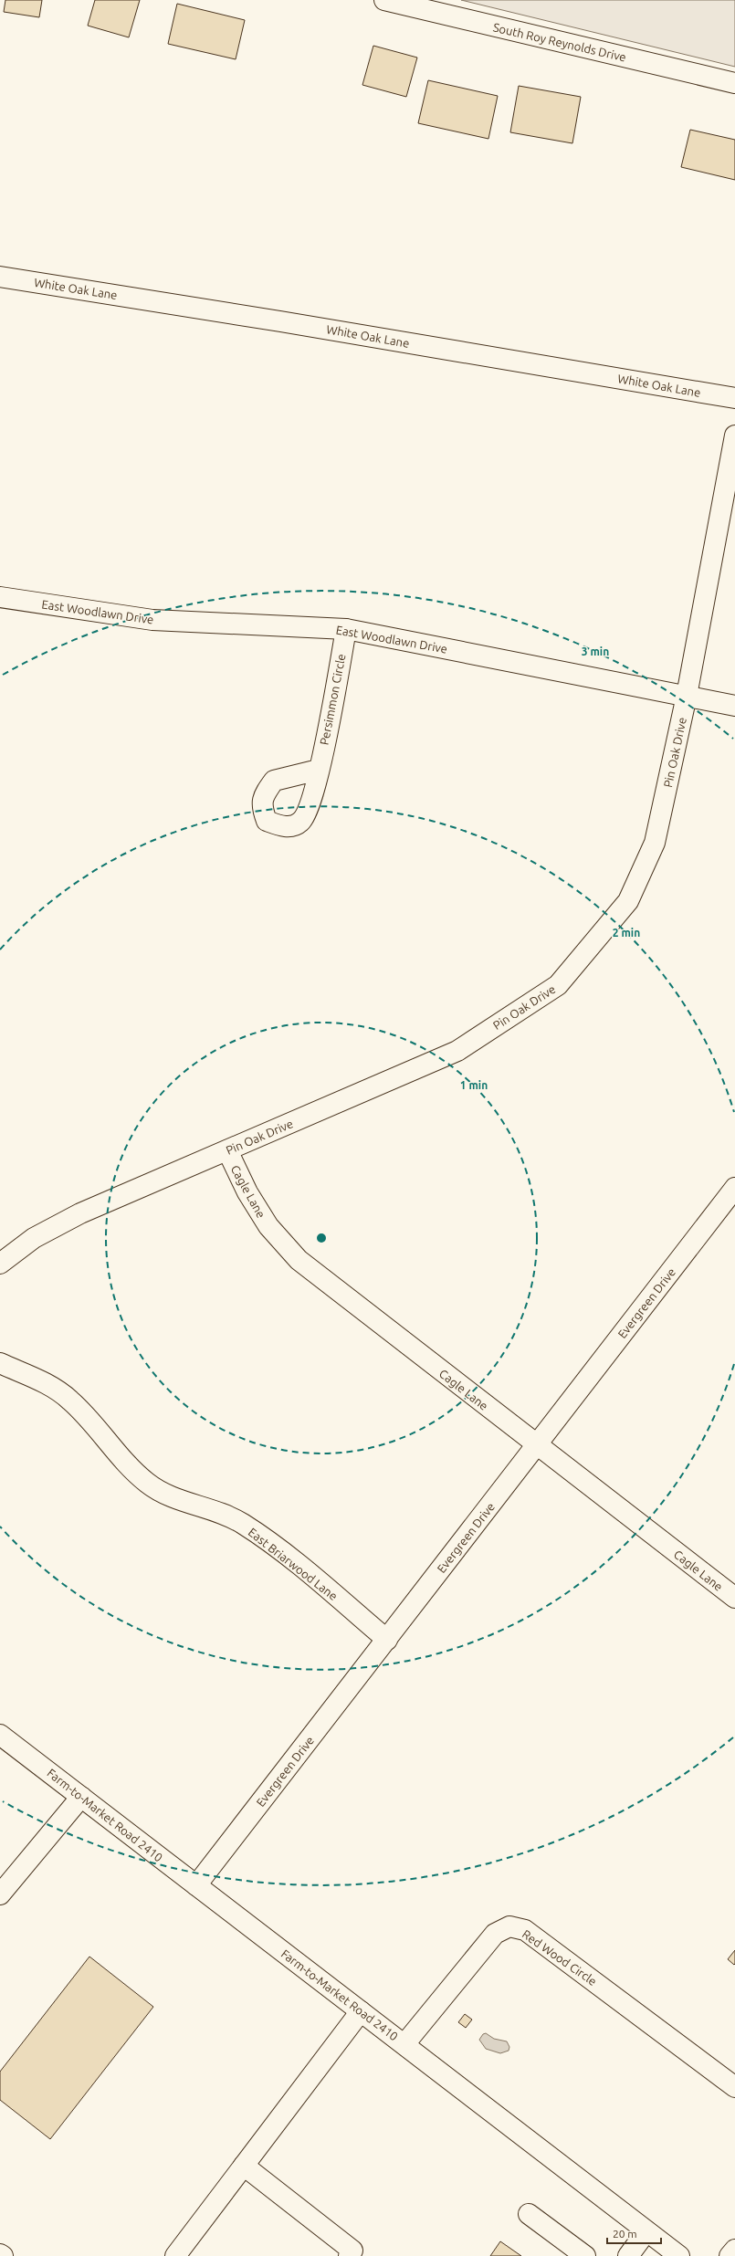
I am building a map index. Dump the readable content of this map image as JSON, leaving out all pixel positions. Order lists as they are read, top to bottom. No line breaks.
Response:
{"streets":{"street":["South Roy Reynolds Drive","White Oak Lane","East Woodlawn Drive","Persimmon Circle","Pin Oak Drive","Cagle Lane","Evergreen Drive","East Briarwood Lane","Farm-to-Market Road 2410","Red Wood Circle"]},"crossings":[["East Woodlawn Drive","Persimmon Circle"],["East Woodlawn Drive","Pin Oak Drive"],["Pin Oak Drive","Cagle Lane"],["Cagle Lane","Evergreen Drive"],["Evergreen Drive","East Briarwood Lane"],["Evergreen Drive","Farm-to-Market Road 2410"],["Farm-to-Market Road 2410","Red Wood Circle"]],"scale_bar":"20 m","rings":["3 min","2 min","1 min"]}
